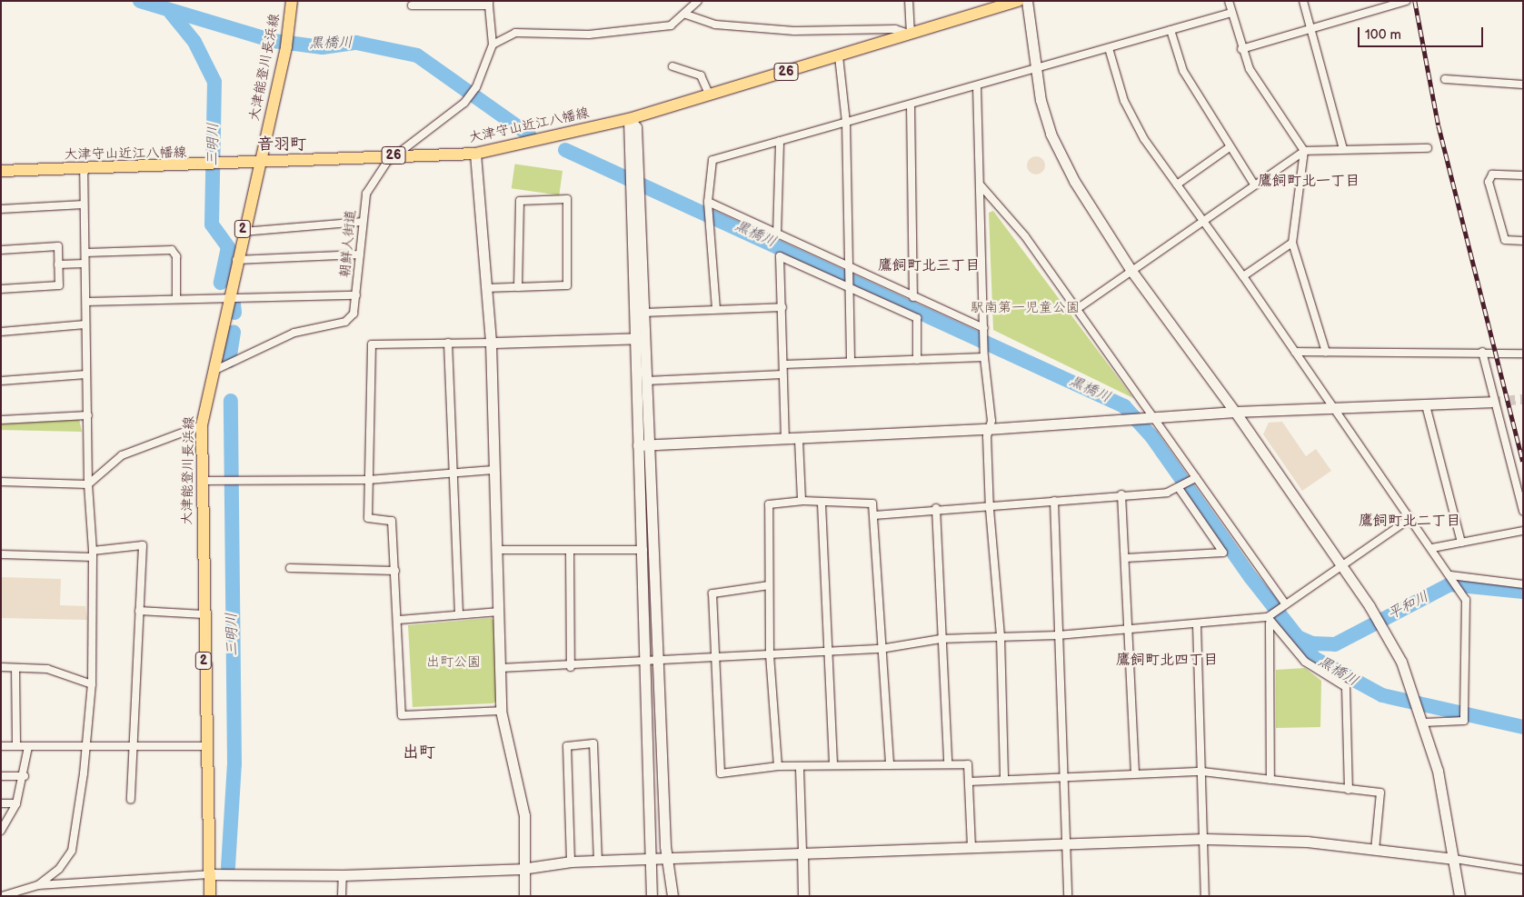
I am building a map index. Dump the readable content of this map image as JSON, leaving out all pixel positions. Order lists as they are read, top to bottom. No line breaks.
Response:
{"streets":{"main road":["大津能登川長浜線","26","大津守山近江八幡線","2"],"street":["朝鮮人街道"]},"crossings":[["大津能登川長浜線","大津守山近江八幡線"],["大津能登川長浜線","朝鮮人街道"],["大津守山近江八幡線","朝鮮人街道"]],"districts":["音羽町","鷹飼町北一丁目","鷹飼町北三丁目","鷹飼町北二丁目","鷹飼町北四丁目","出町"],"water":["黒橋川","三明川","平和川"],"parks":["駅南第一児童公園","出町公園"],"scale_bar":"100 m"}
